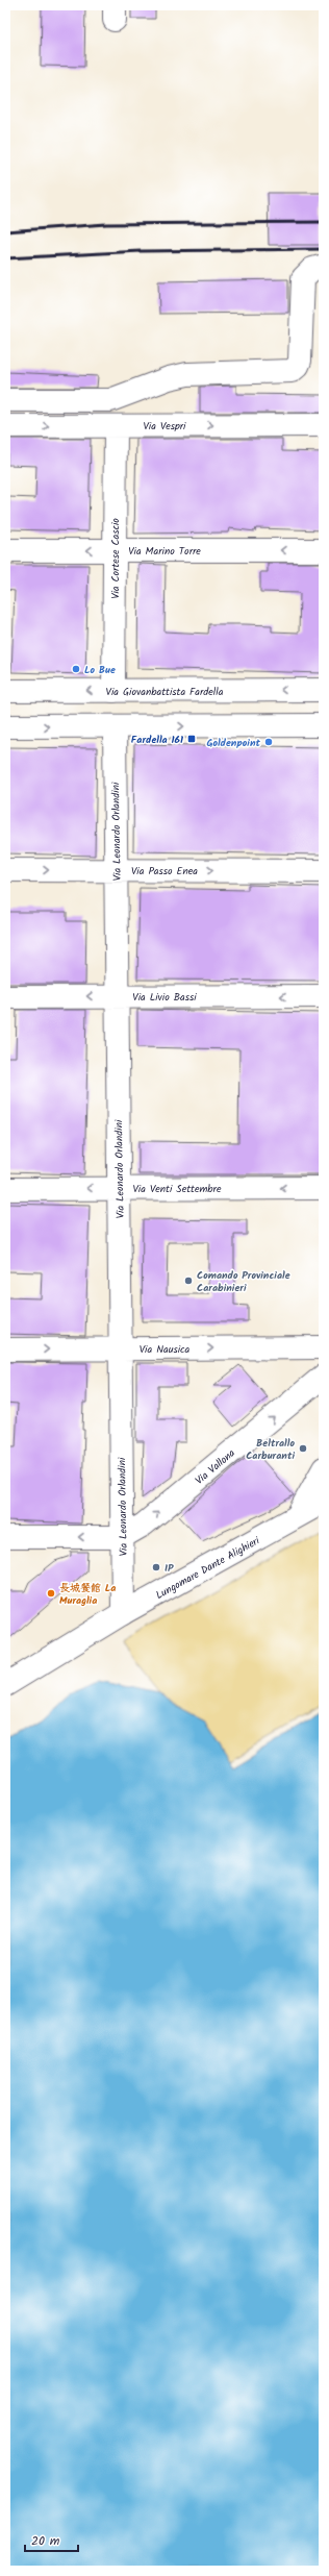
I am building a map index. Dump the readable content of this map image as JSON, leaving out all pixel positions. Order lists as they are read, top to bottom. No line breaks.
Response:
{"streets":{"street":["Via Vespri","Via Marino Torre","Via Cortese Cascio","Via Giovanbattista Fardella","Via Leonardo Orlandini","Via Passo Enea","Via Livio Bassi","Via Venti Settembre","Via Nausica","Via Vallona","Lungomare Dante Alighieri"]},"crossings":[["Via Vespri","Via Cortese Cascio"],["Via Marino Torre","Via Cortese Cascio"],["Via Cortese Cascio","Via Giovanbattista Fardella"],["Via Leonardo Orlandini","Via Passo Enea"],["Via Leonardo Orlandini","Via Livio Bassi"],["Via Leonardo Orlandini","Via Venti Settembre"],["Via Leonardo Orlandini","Via Nausica"],["Via Leonardo Orlandini","Via Vallona"],["Via Leonardo Orlandini","Lungomare Dante Alighieri"]],"one_way":["Via Vespri","Via Livio Bassi","Via Venti Settembre","Via Vallona"],"places":{"other":["Lo Bue","Goldenpoint","Comando Provinciale Carabinieri","Beltrallo Carburanti","IP","長城餐館 La Muraglia"],"transit":["Fardella 161"]},"scale_bar":"20 m"}
